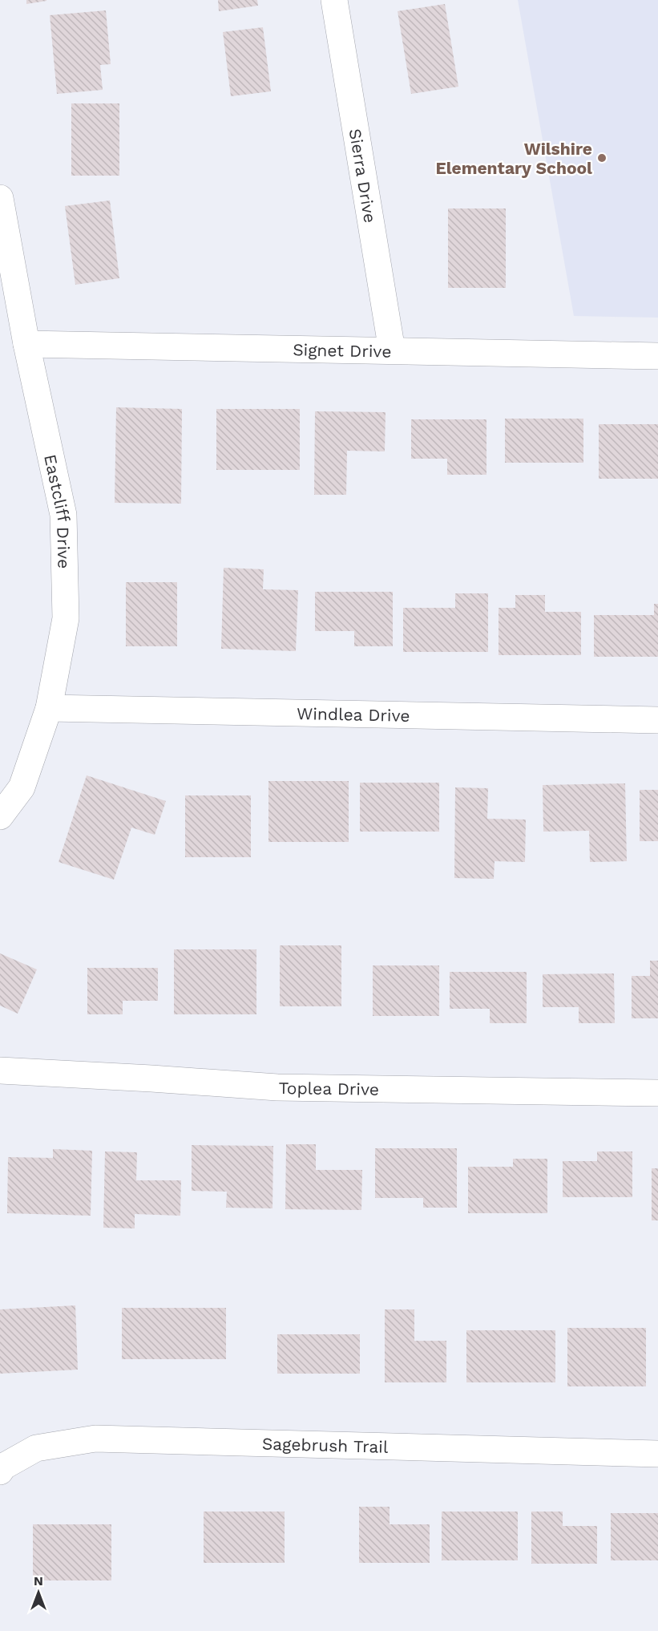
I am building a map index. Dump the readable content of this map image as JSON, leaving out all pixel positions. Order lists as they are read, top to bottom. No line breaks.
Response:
{"streets":{"street":["Sierra Drive","Signet Drive","Eastcliff Drive","Windlea Drive","Toplea Drive","Sagebrush Trail"]},"crossings":[["Sierra Drive","Signet Drive"],["Signet Drive","Eastcliff Drive"],["Eastcliff Drive","Windlea Drive"]],"places":["Wilshire Elementary School"],"north":"top"}
